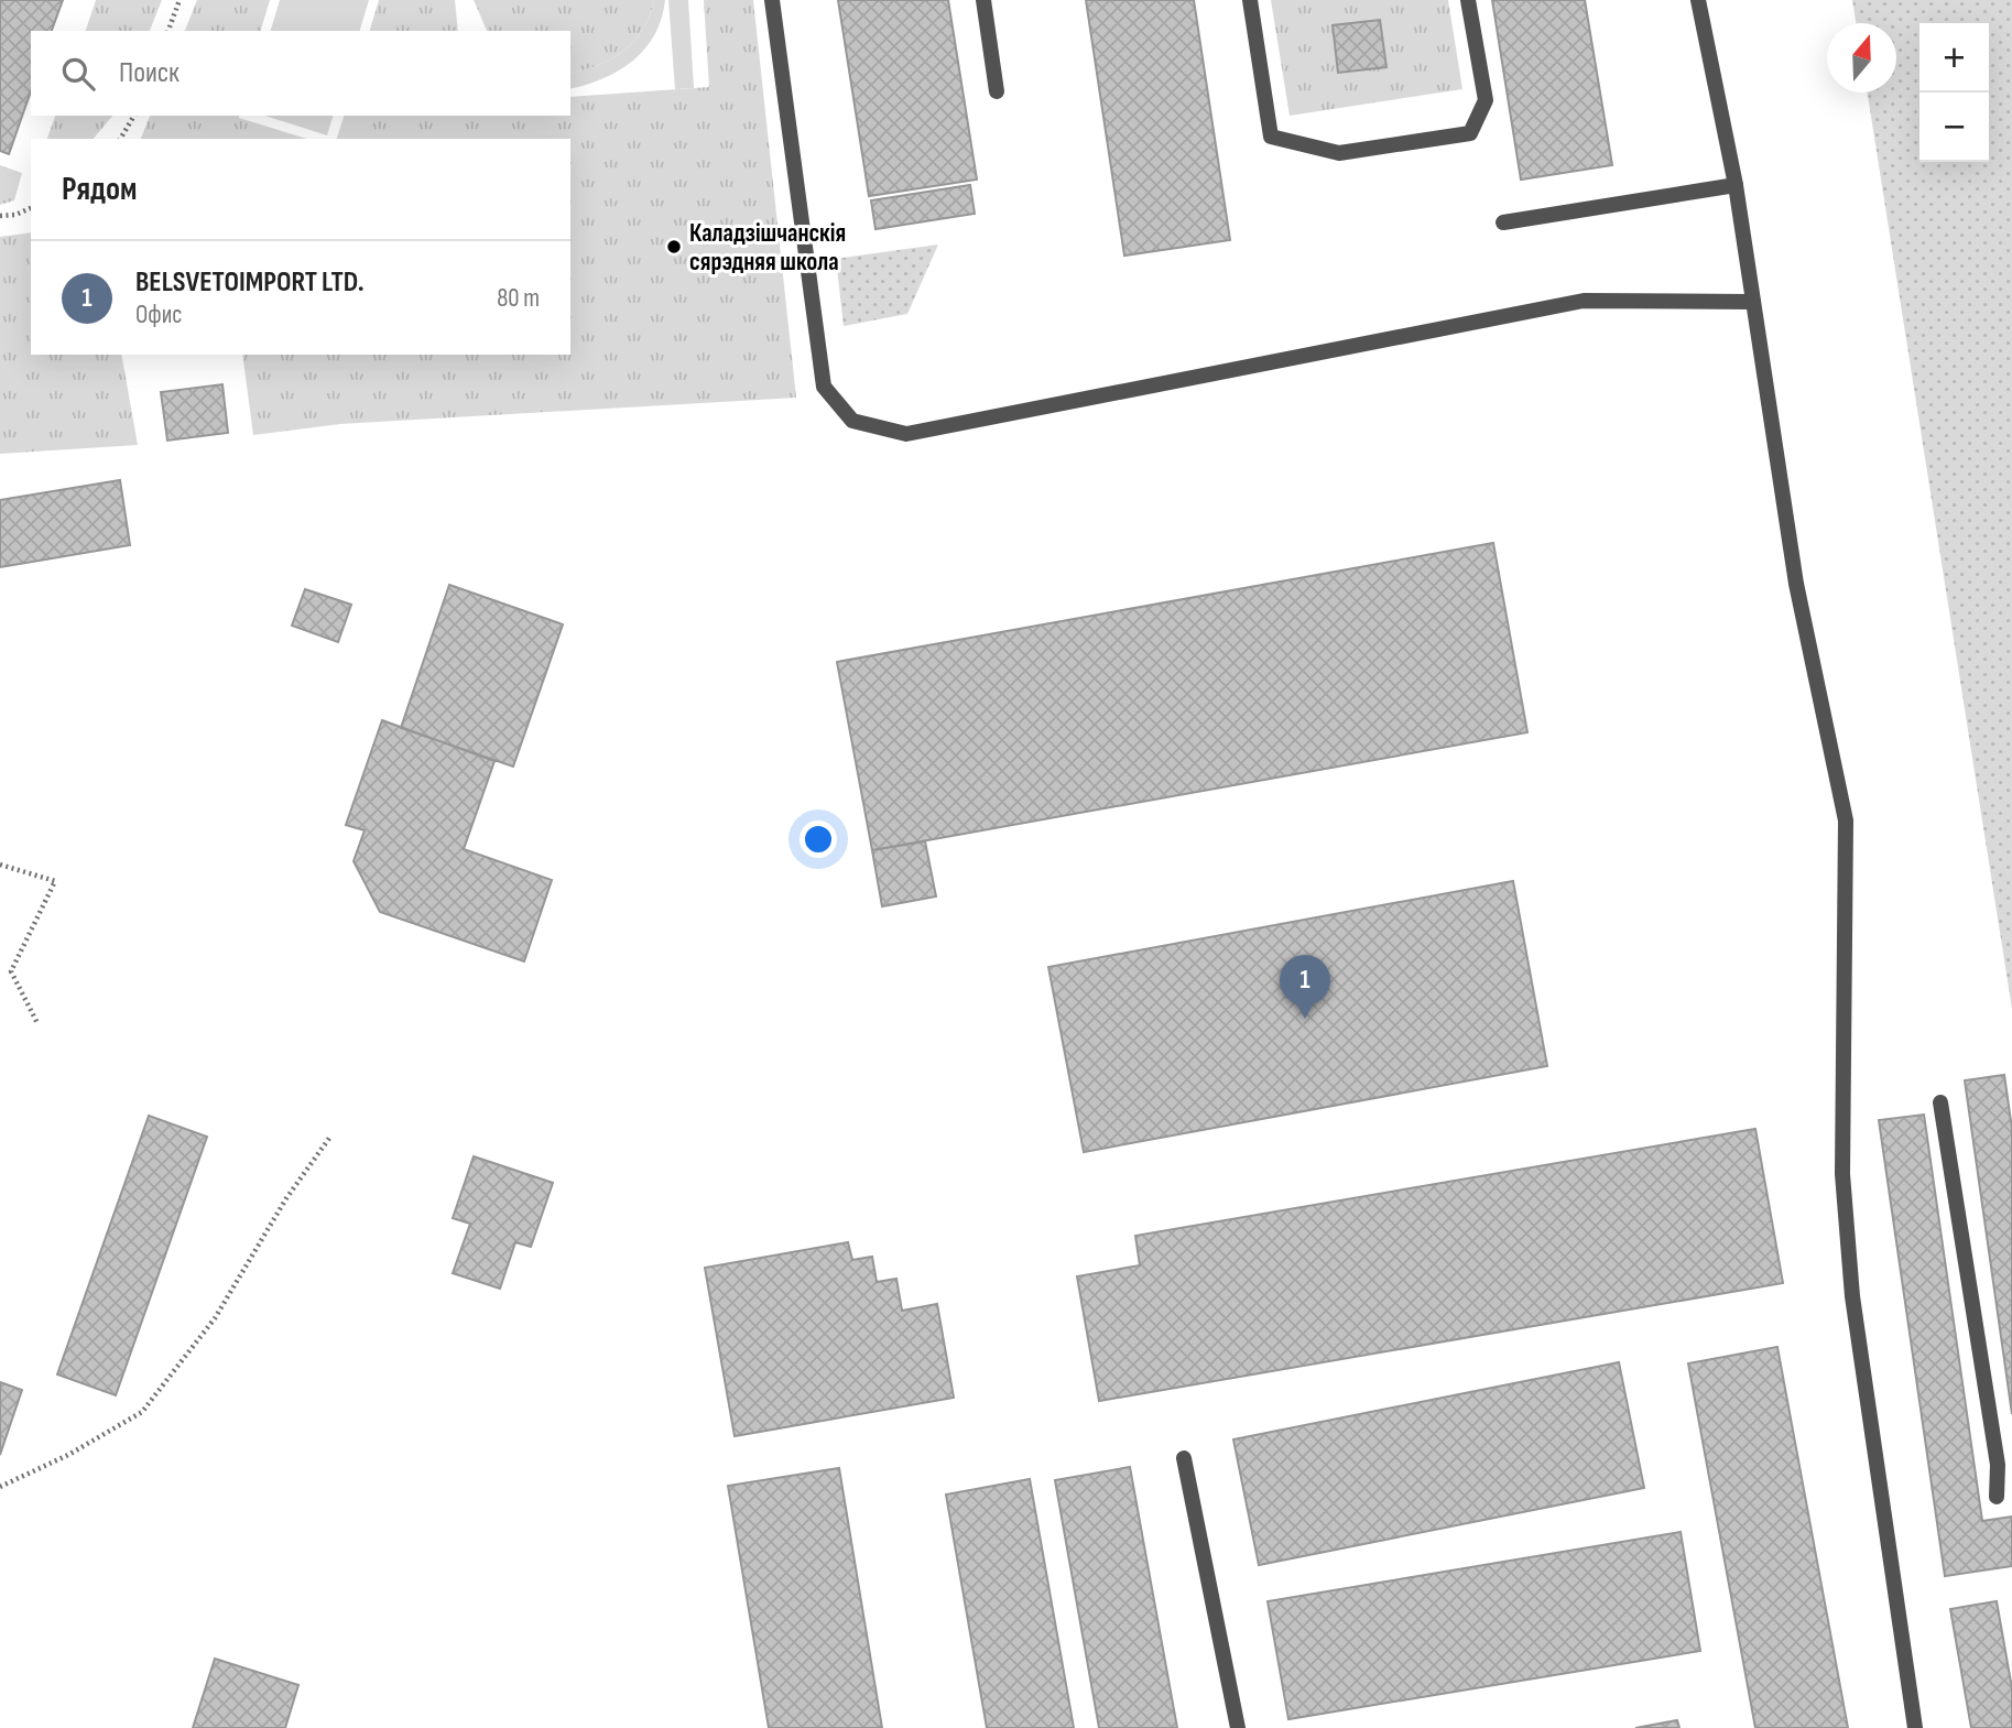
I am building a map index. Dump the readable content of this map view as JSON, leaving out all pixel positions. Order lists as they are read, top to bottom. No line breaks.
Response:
{"places":["Каладзішчанскія сярэдняя школа"],"north":"top","page":{"map_buttons":["+","−"],"search":"Поиск","heading":"Рядом","list":[{"mark":"1","name":"BELSVETOIMPORT LTD.","note":"Офис","value":"80 m"}],"pins":"1"}}
